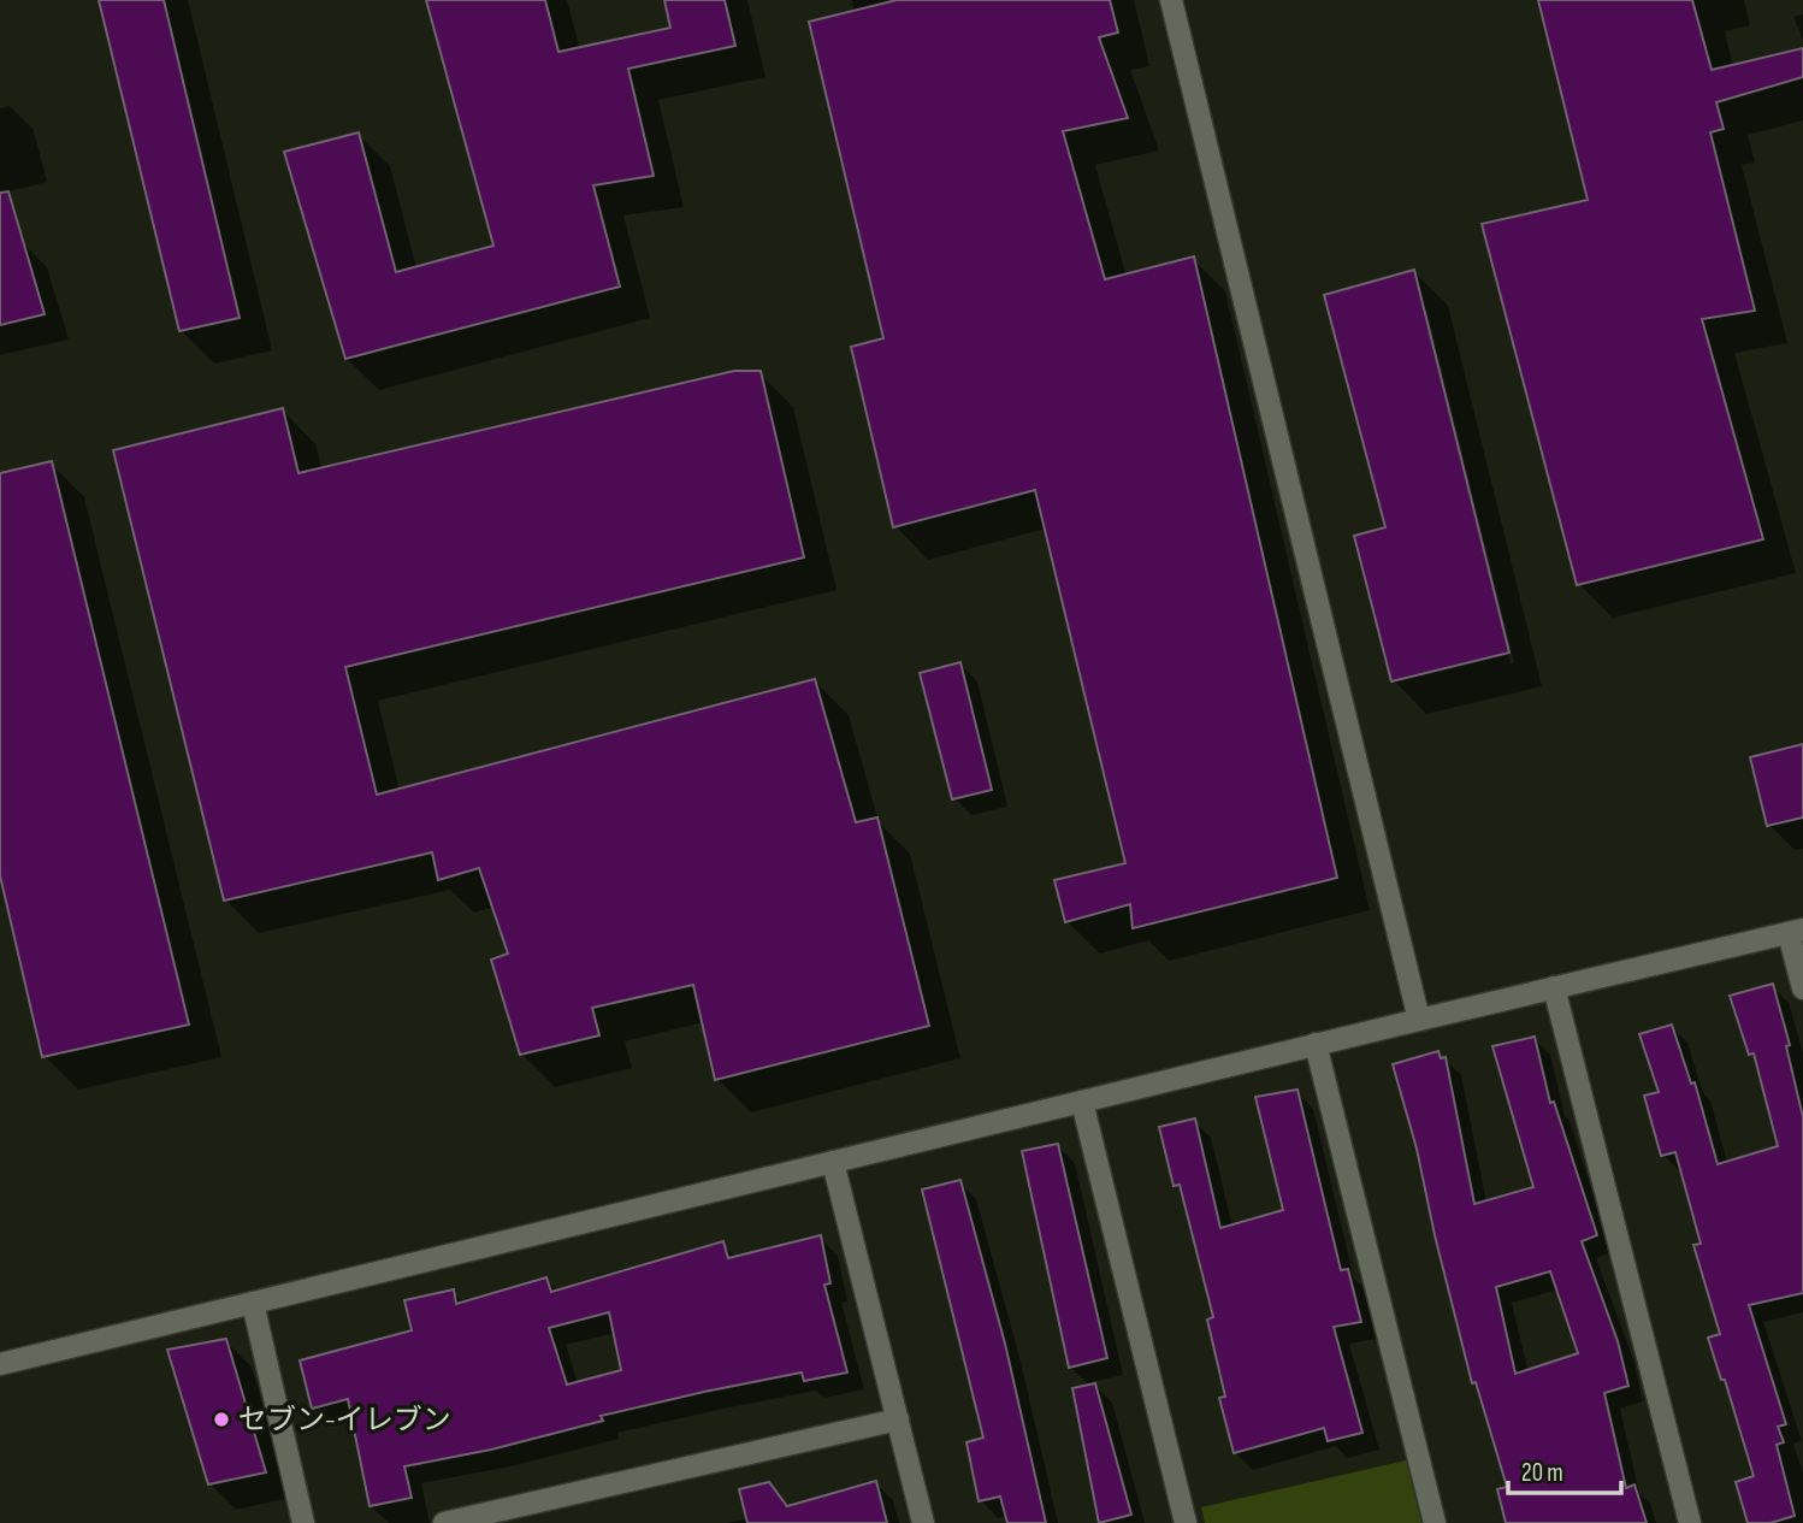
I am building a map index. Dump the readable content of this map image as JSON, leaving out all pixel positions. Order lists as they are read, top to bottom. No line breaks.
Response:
{"places":["セブン-イレブン"],"scale_bar":"20 m"}
